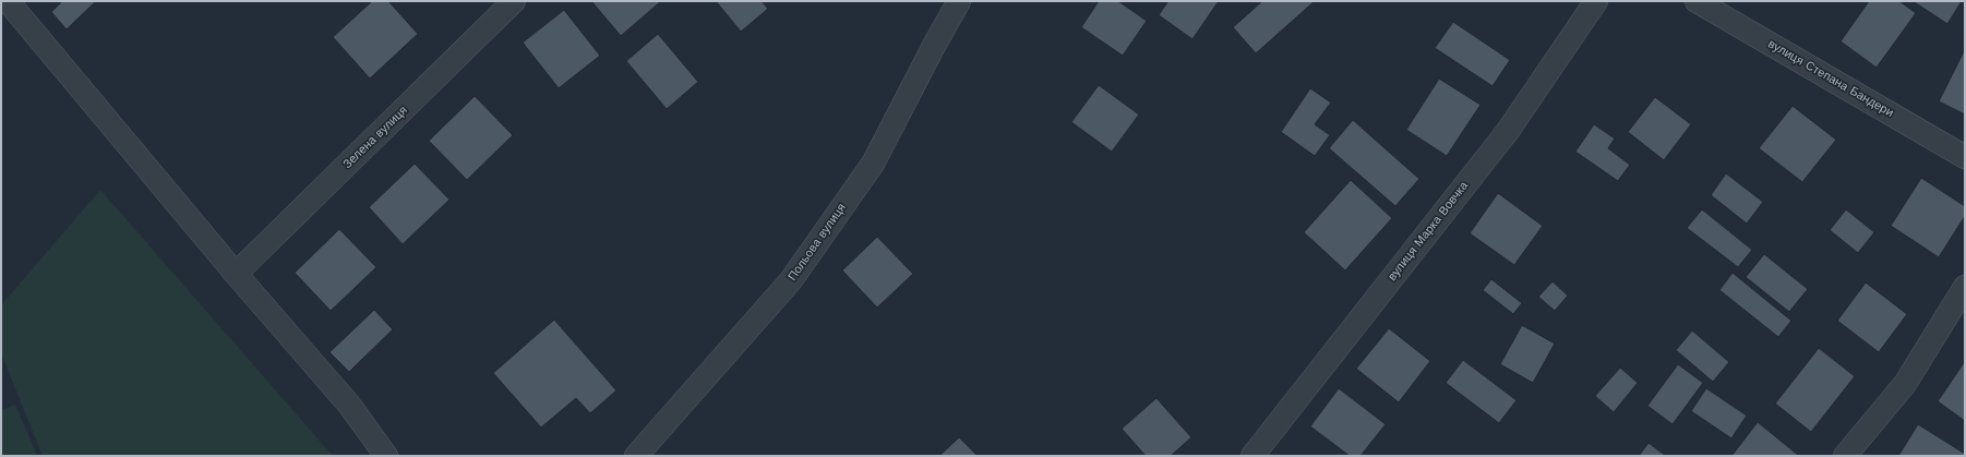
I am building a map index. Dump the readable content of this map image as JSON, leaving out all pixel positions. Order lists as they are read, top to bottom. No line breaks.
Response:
{"streets":{"street":["вулиця Степана Бандери","Зелена вулиця","вулиця Марка Вовчка","Польова вулиця"]}}
